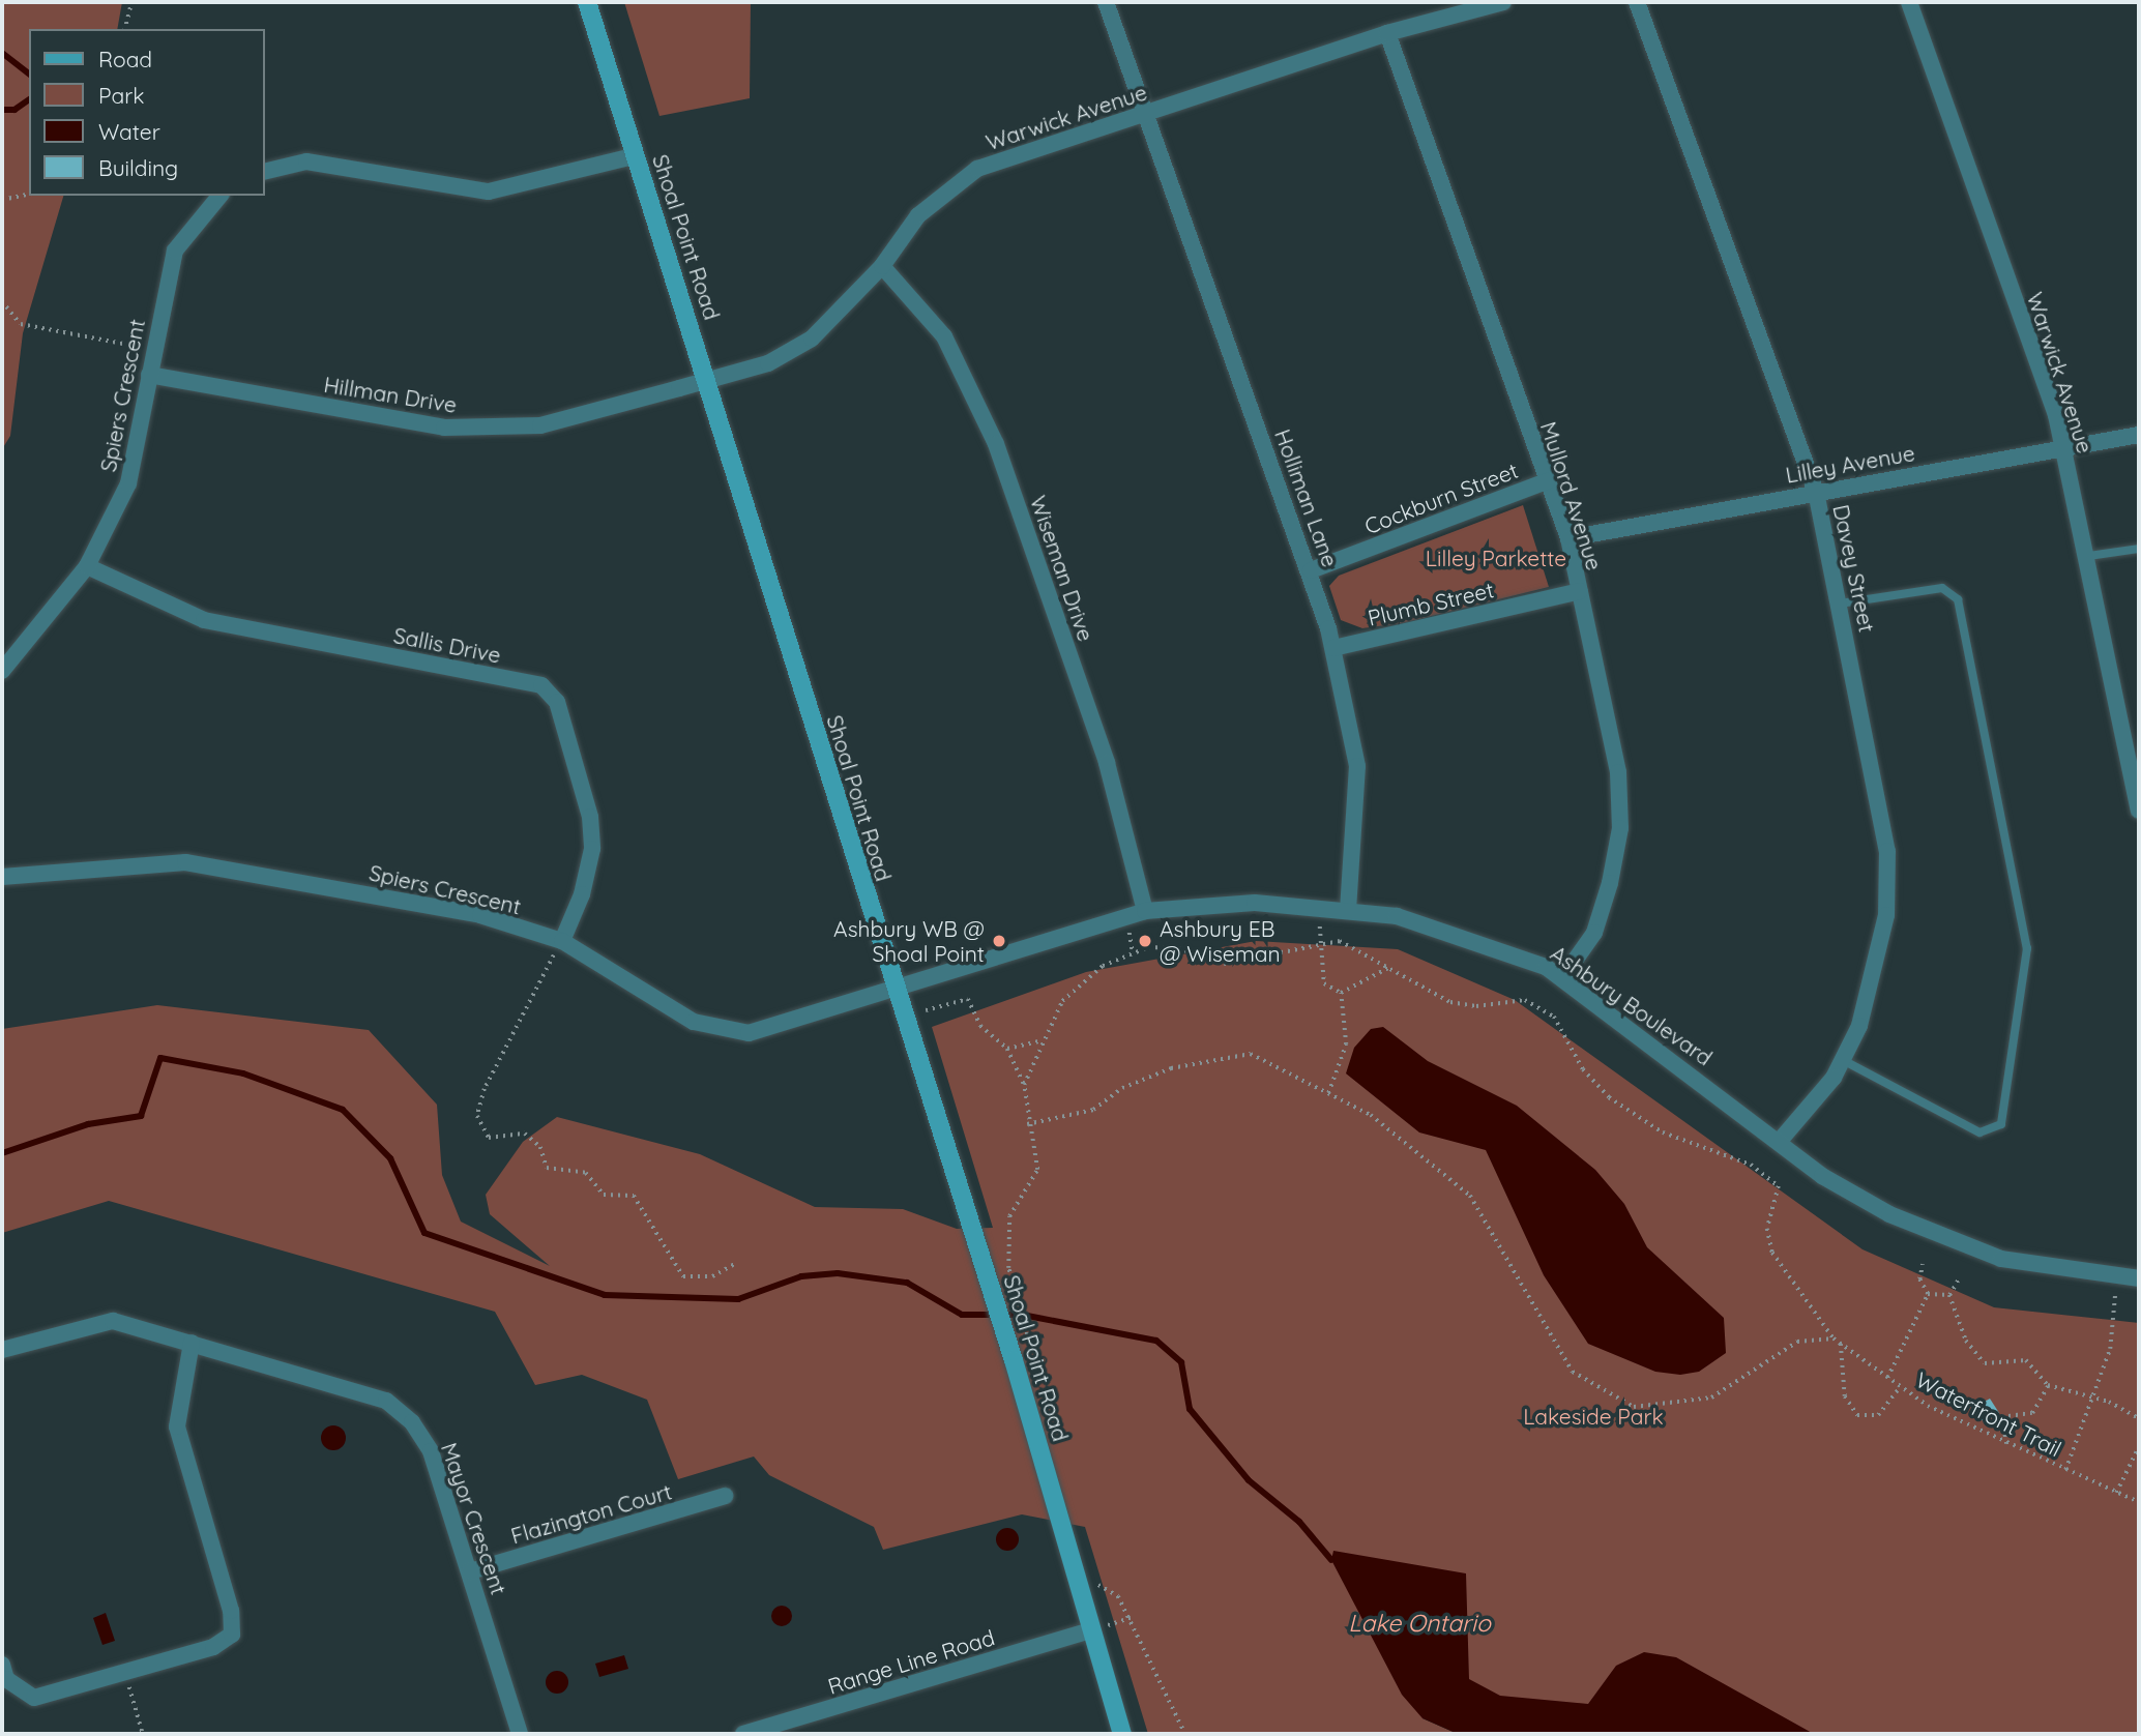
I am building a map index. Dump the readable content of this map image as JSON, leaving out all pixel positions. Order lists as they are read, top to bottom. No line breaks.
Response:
{"streets":{"street":["Warwick Avenue","Shoal Point Road","Hillman Drive","Spiers Crescent","Lilley Avenue","Mullord Avenue","Holliman Lane","Cockburn Street","Wiseman Drive","Davey Street","Plumb Street","Sallis Drive","Ashbury Boulevard","Flazington Court","Mayor Crescent","Range Line Road"],"path":["Waterfront Trail"]},"crossings":[["Warwick Avenue","Shoal Point Road"],["Warwick Avenue","Hillman Drive"],["Warwick Avenue","Lilley Avenue"],["Warwick Avenue","Mullord Avenue"],["Warwick Avenue","Holliman Lane"],["Warwick Avenue","Wiseman Drive"],["Shoal Point Road","Hillman Drive"],["Shoal Point Road","Spiers Crescent"],["Shoal Point Road","Ashbury Boulevard"],["Shoal Point Road","Range Line Road"],["Hillman Drive","Spiers Crescent"],["Spiers Crescent","Sallis Drive"],["Spiers Crescent","Ashbury Boulevard"],["Lilley Avenue","Mullord Avenue"],["Lilley Avenue","Davey Street"],["Mullord Avenue","Cockburn Street"],["Mullord Avenue","Plumb Street"],["Mullord Avenue","Ashbury Boulevard"],["Holliman Lane","Cockburn Street"],["Holliman Lane","Plumb Street"],["Holliman Lane","Ashbury Boulevard"],["Wiseman Drive","Ashbury Boulevard"],["Davey Street","Ashbury Boulevard"],["Flazington Court","Mayor Crescent"]],"water":["Lake Ontario"],"parks":["Lilley Parkette","Lakeside Park"],"places":["Ashbury WB @ Shoal Point","Ashbury EB @ Wiseman"],"legend":["Road","Park","Water","Building"]}
